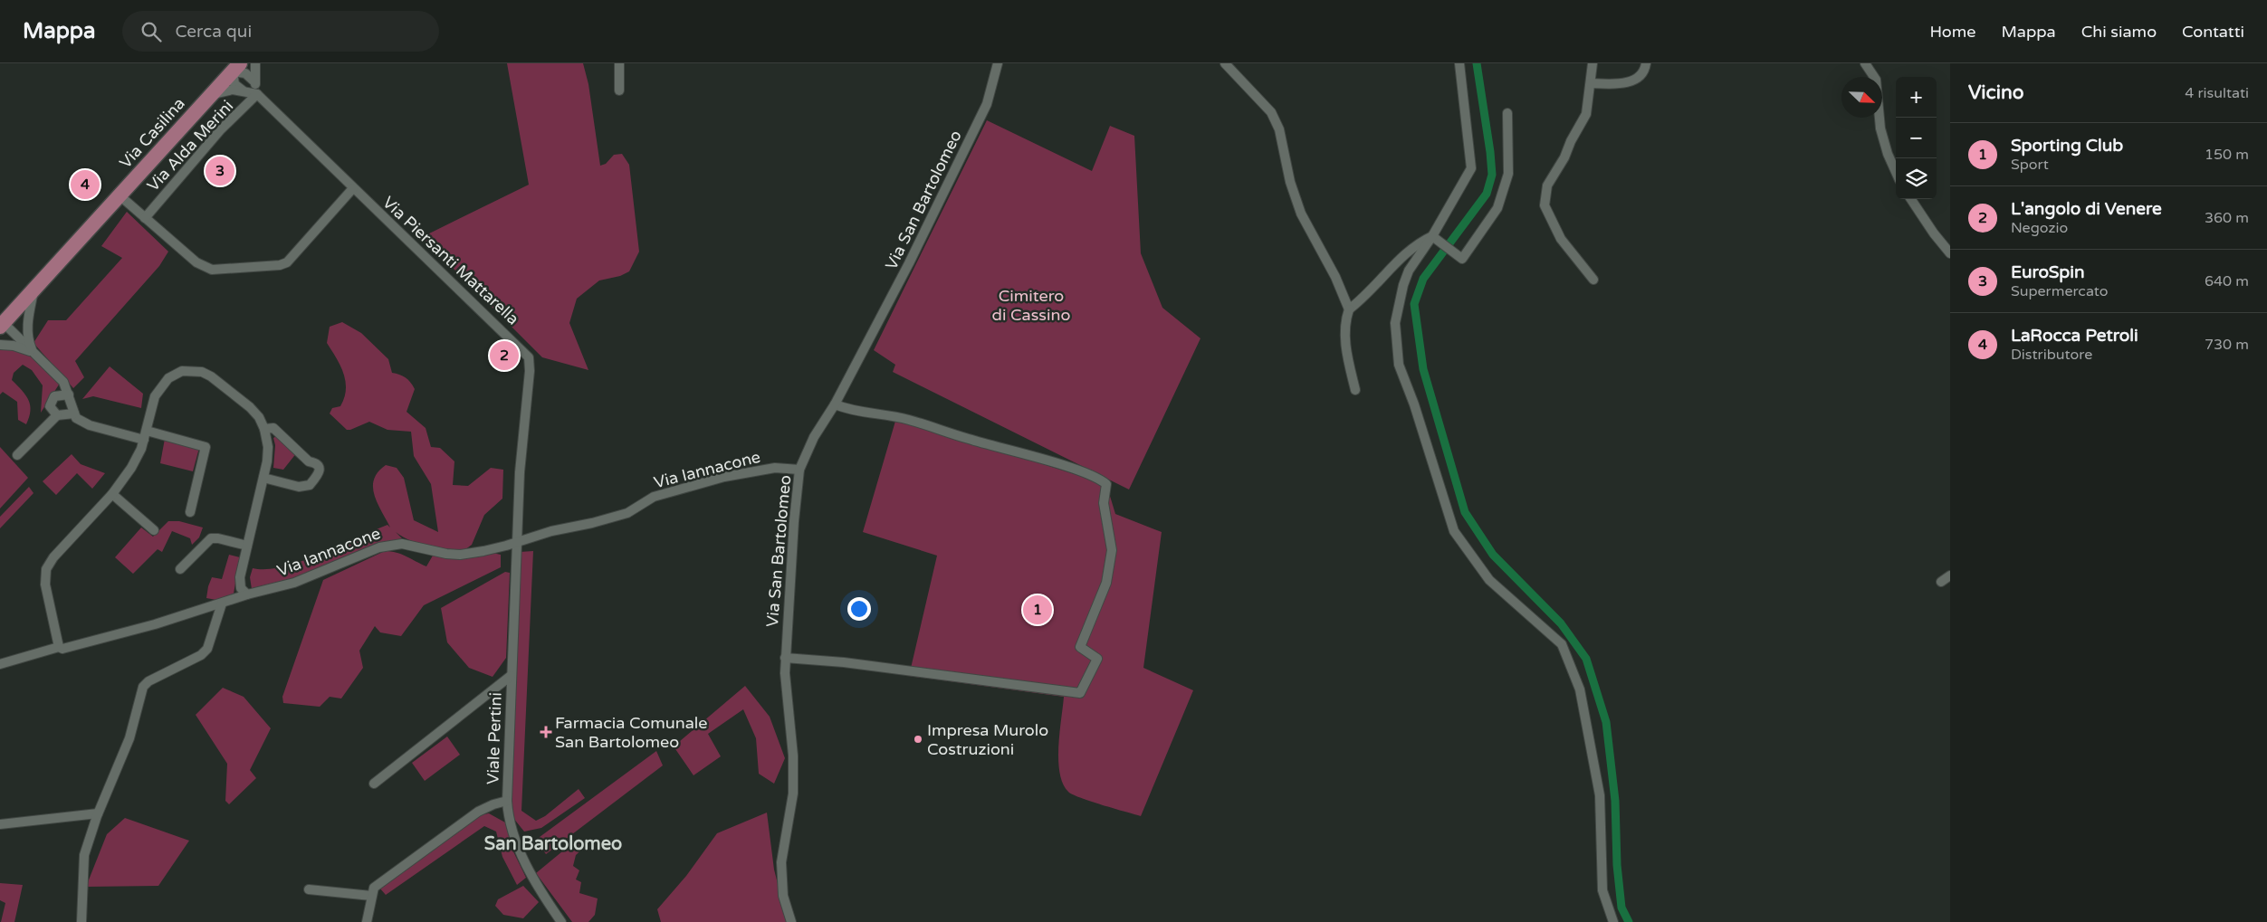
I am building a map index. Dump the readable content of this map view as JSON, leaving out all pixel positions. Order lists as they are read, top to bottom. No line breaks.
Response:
{"streets":{"main road":["Via Casilina"],"street":["Via Alda Merini","Via San Bartolomeo","Via Piersanti Mattarella","Via Iannacone","Viale Pertini"]},"crossings":[["Via Alda Merini","Via Piersanti Mattarella"],["Via San Bartolomeo","Via Iannacone"],["Via Piersanti Mattarella","Via Iannacone"],["Via Piersanti Mattarella","Viale Pertini"],["Via Iannacone","Viale Pertini"]],"districts":["San Bartolomeo"],"parks":["Cimitero di Cassino"],"places":{"health":["Farmacia Comunale San Bartolomeo"],"other":["Impresa Murolo Costruzioni"]},"north":"bottom right","page":{"header":"Mappa","search":"Cerca qui","nav":["Home","Mappa","Chi siamo","Contatti"],"heading":["Vicino","4 risultati"],"map_buttons":["+","−"],"list":[{"mark":"1","name":"Sporting Club","note":"Sport","value":"150 m"},{"mark":"2","name":"L'angolo di Venere","note":"Negozio","value":"360 m"},{"mark":"3","name":"EuroSpin","note":"Supermercato","value":"640 m"},{"mark":"4","name":"LaRocca Petroli","note":"Distributore","value":"730 m"}],"pins":["3","4","2","1"]}}
